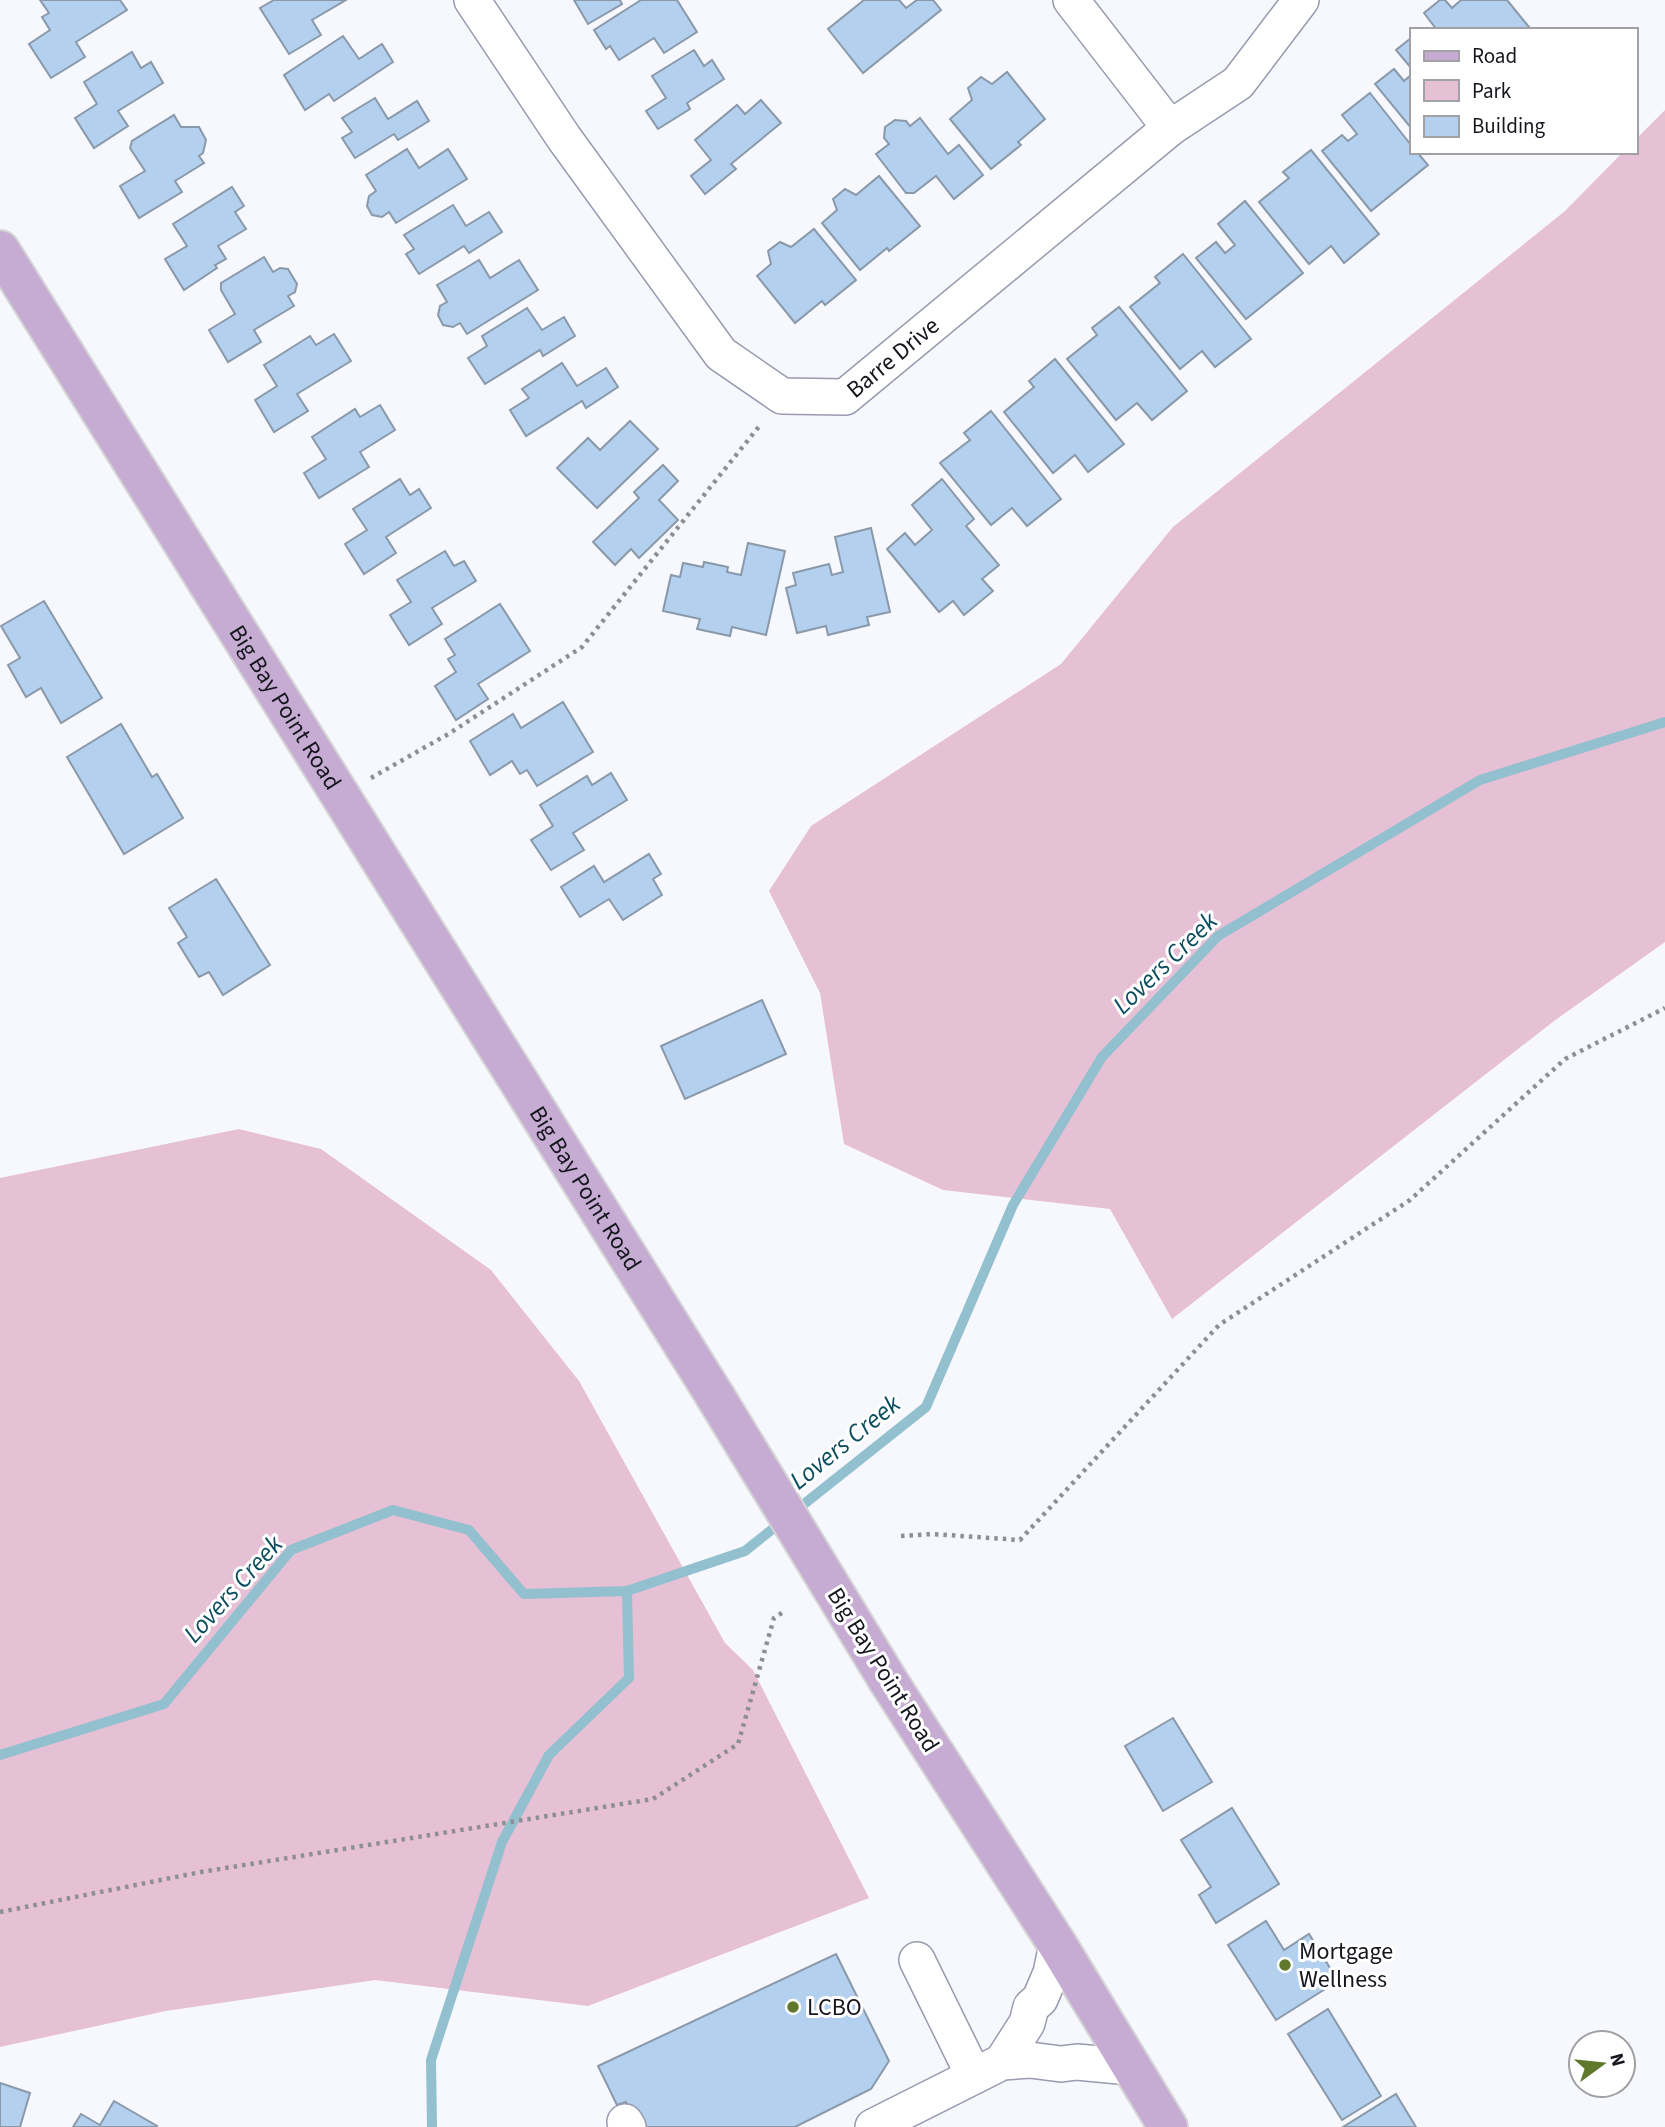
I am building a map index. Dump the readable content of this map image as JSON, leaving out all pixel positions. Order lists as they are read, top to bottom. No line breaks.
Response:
{"streets":{"main road":["Big Bay Point Road"],"street":["Barre Drive"]},"water":["Lovers Creek"],"places":["Mortgage Wellness","LCBO"],"legend":["Road","Park","Building"],"north":"right"}
